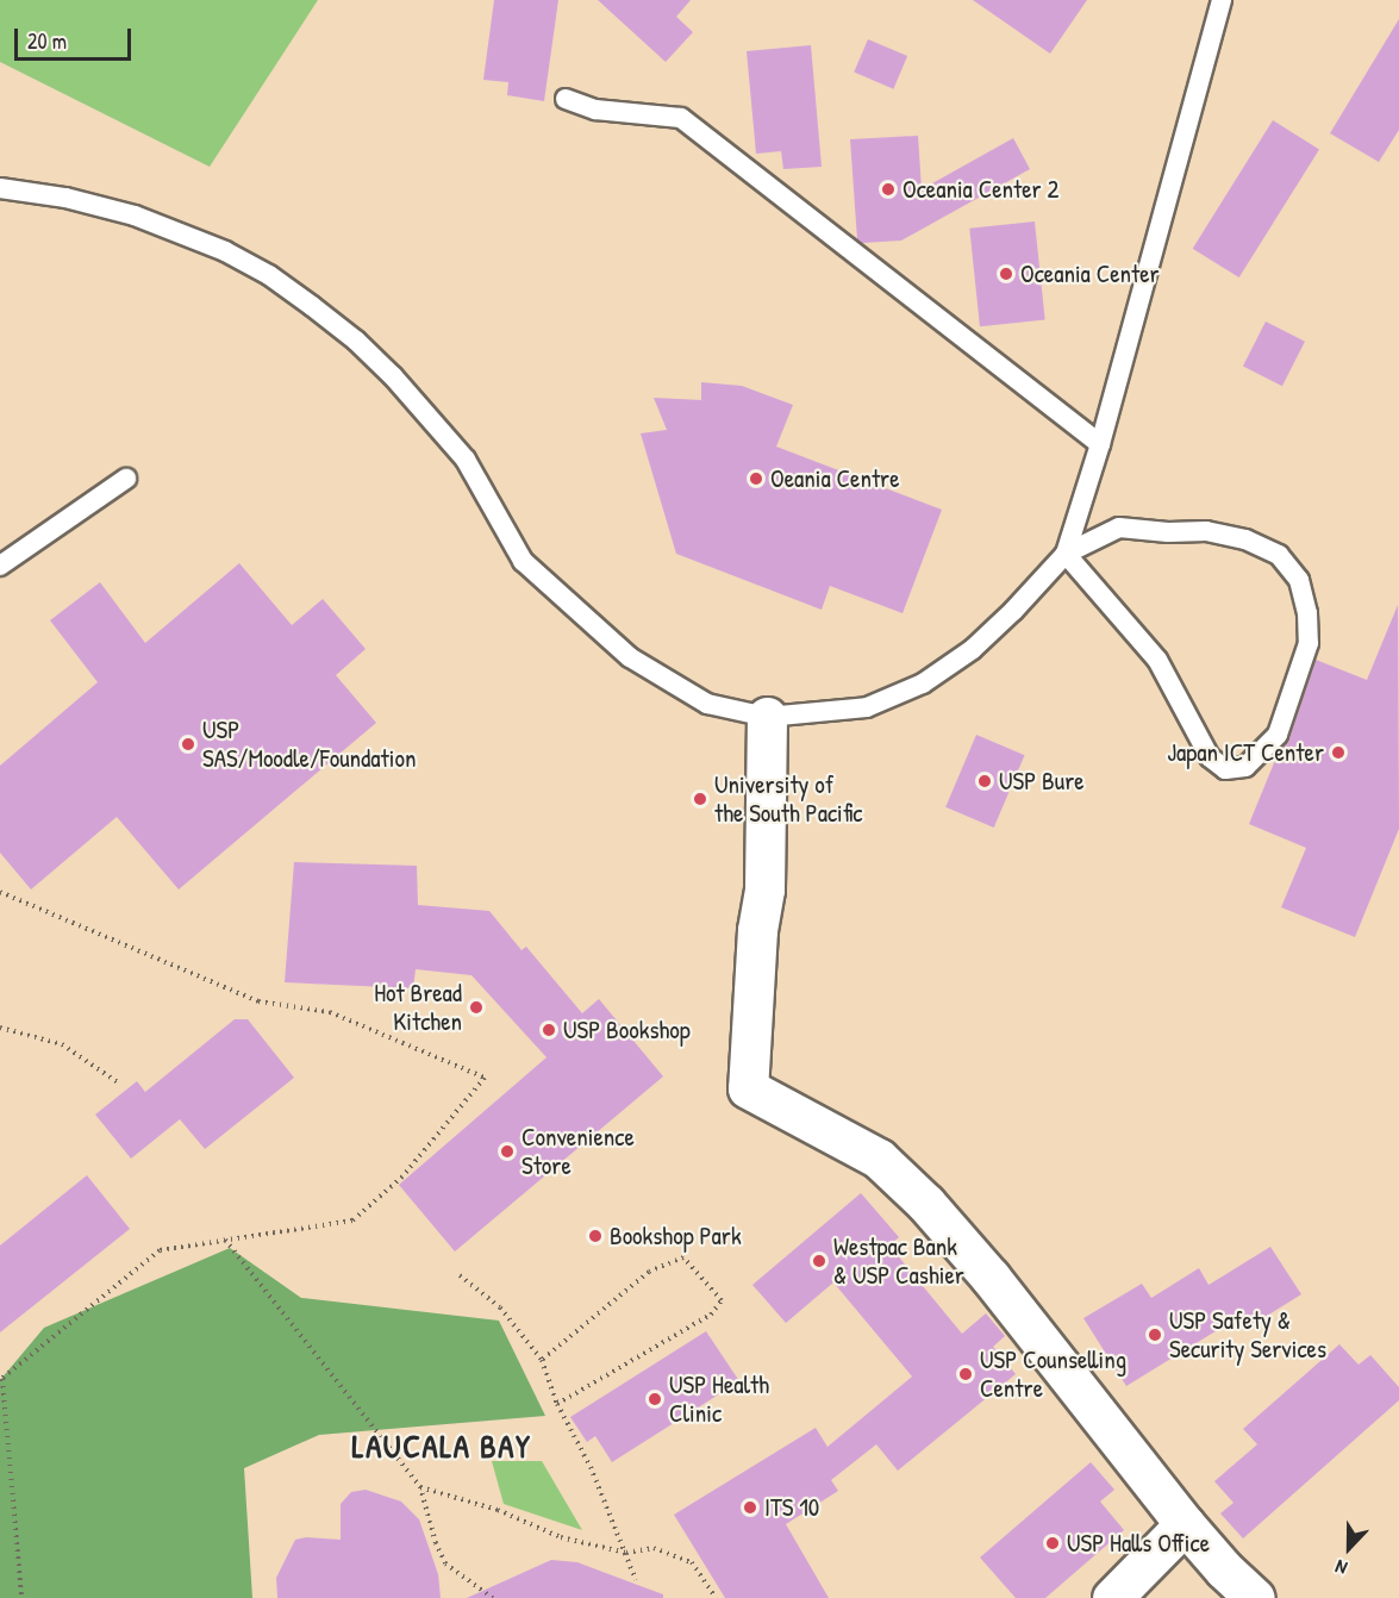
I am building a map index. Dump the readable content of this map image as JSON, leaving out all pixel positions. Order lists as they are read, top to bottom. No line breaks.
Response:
{"districts":["LAUCALA BAY"],"places":["Oceania Center 2","Oceania Center","Oeania Centre","USP SAS/Moodle/Foundation","Japan ICT Center","USP Bure","University of the South Pacific","Hot Bread Kitchen","USP Bookshop","Convenience Store","Bookshop Park","Westpac Bank & USP Cashier","USP Safety & Security Services","USP Counselling Centre","USP Health Clinic","ITS 10","USP Halls Office"],"scale_bar":"20 m","north":"bottom"}
